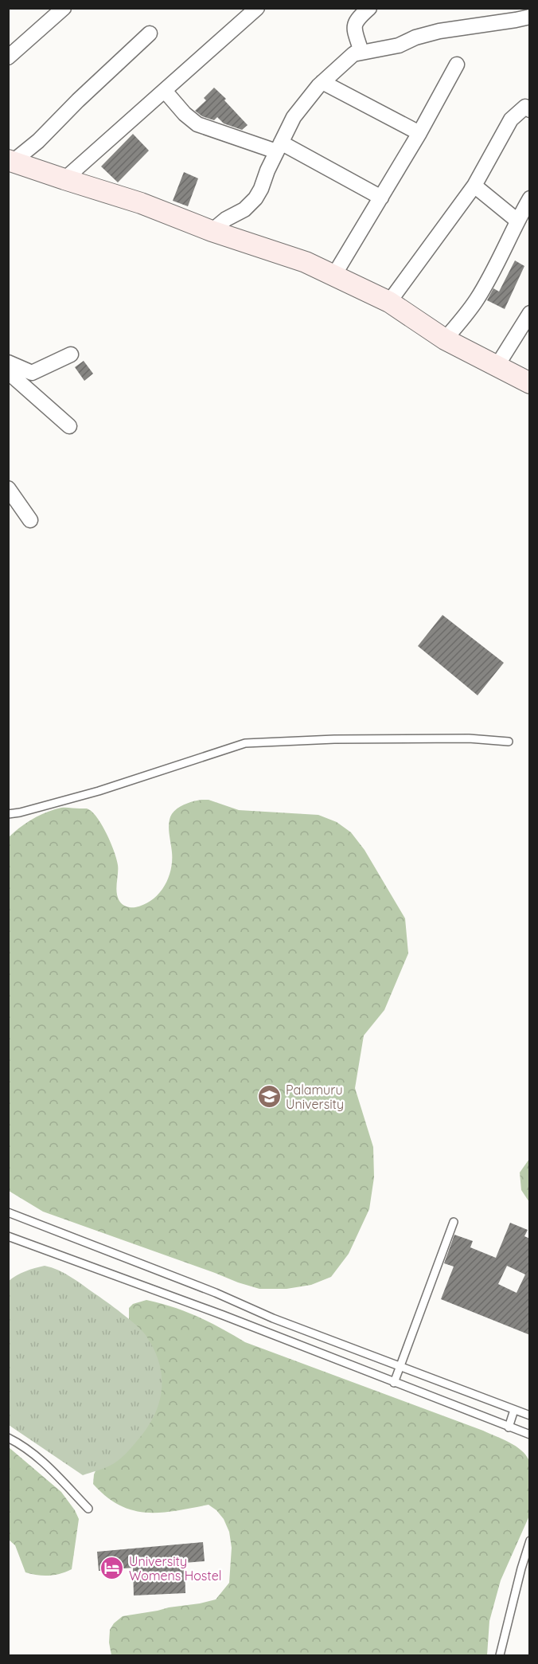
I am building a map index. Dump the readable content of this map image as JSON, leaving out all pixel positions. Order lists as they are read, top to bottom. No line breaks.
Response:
{"places":{"school or university":["Palamuru University"],"hotel":["University Womens Hostel"]}}
